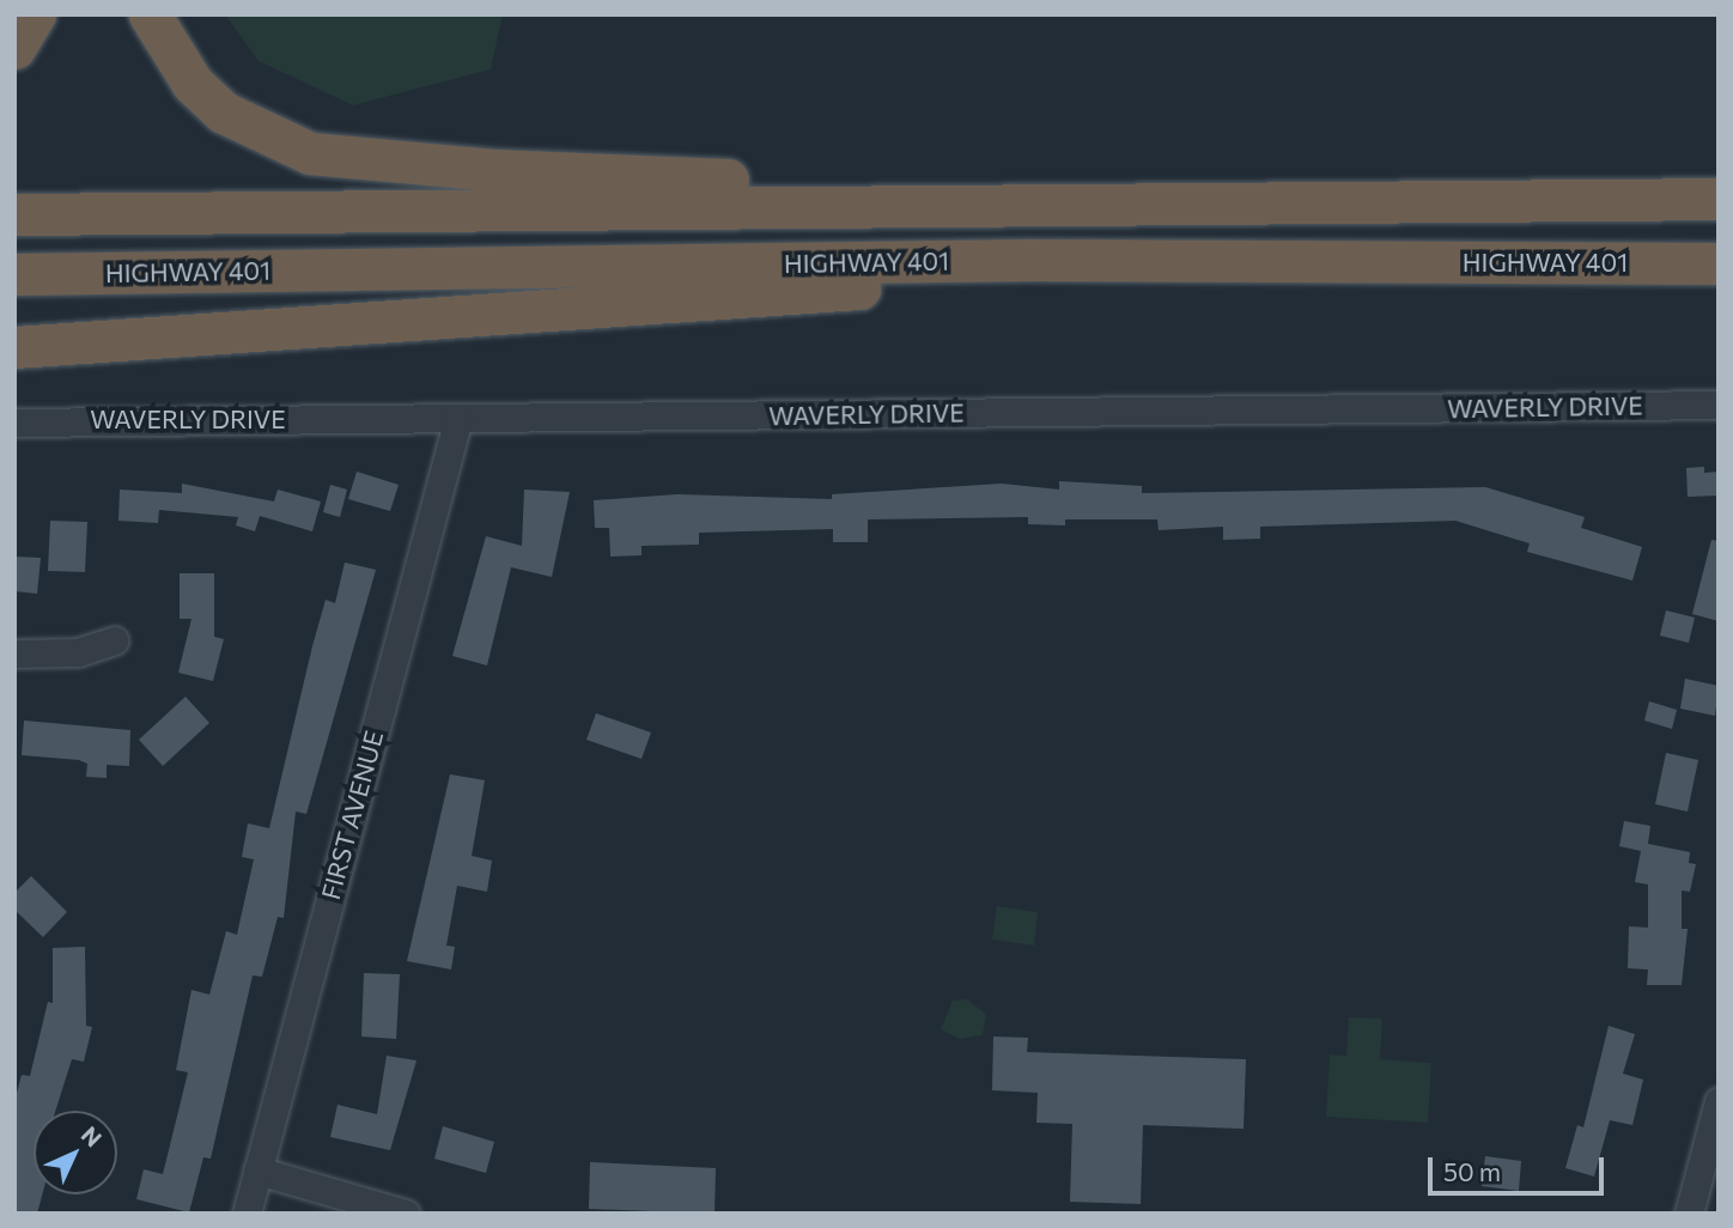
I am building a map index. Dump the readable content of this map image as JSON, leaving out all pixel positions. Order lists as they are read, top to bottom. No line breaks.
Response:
{"streets":{"highway":["HIGHWAY 401"],"street":["WAVERLY DRIVE","FIRST AVENUE"]},"crossings":[["WAVERLY DRIVE","FIRST AVENUE"]],"scale_bar":"50 m","north":"top right"}
